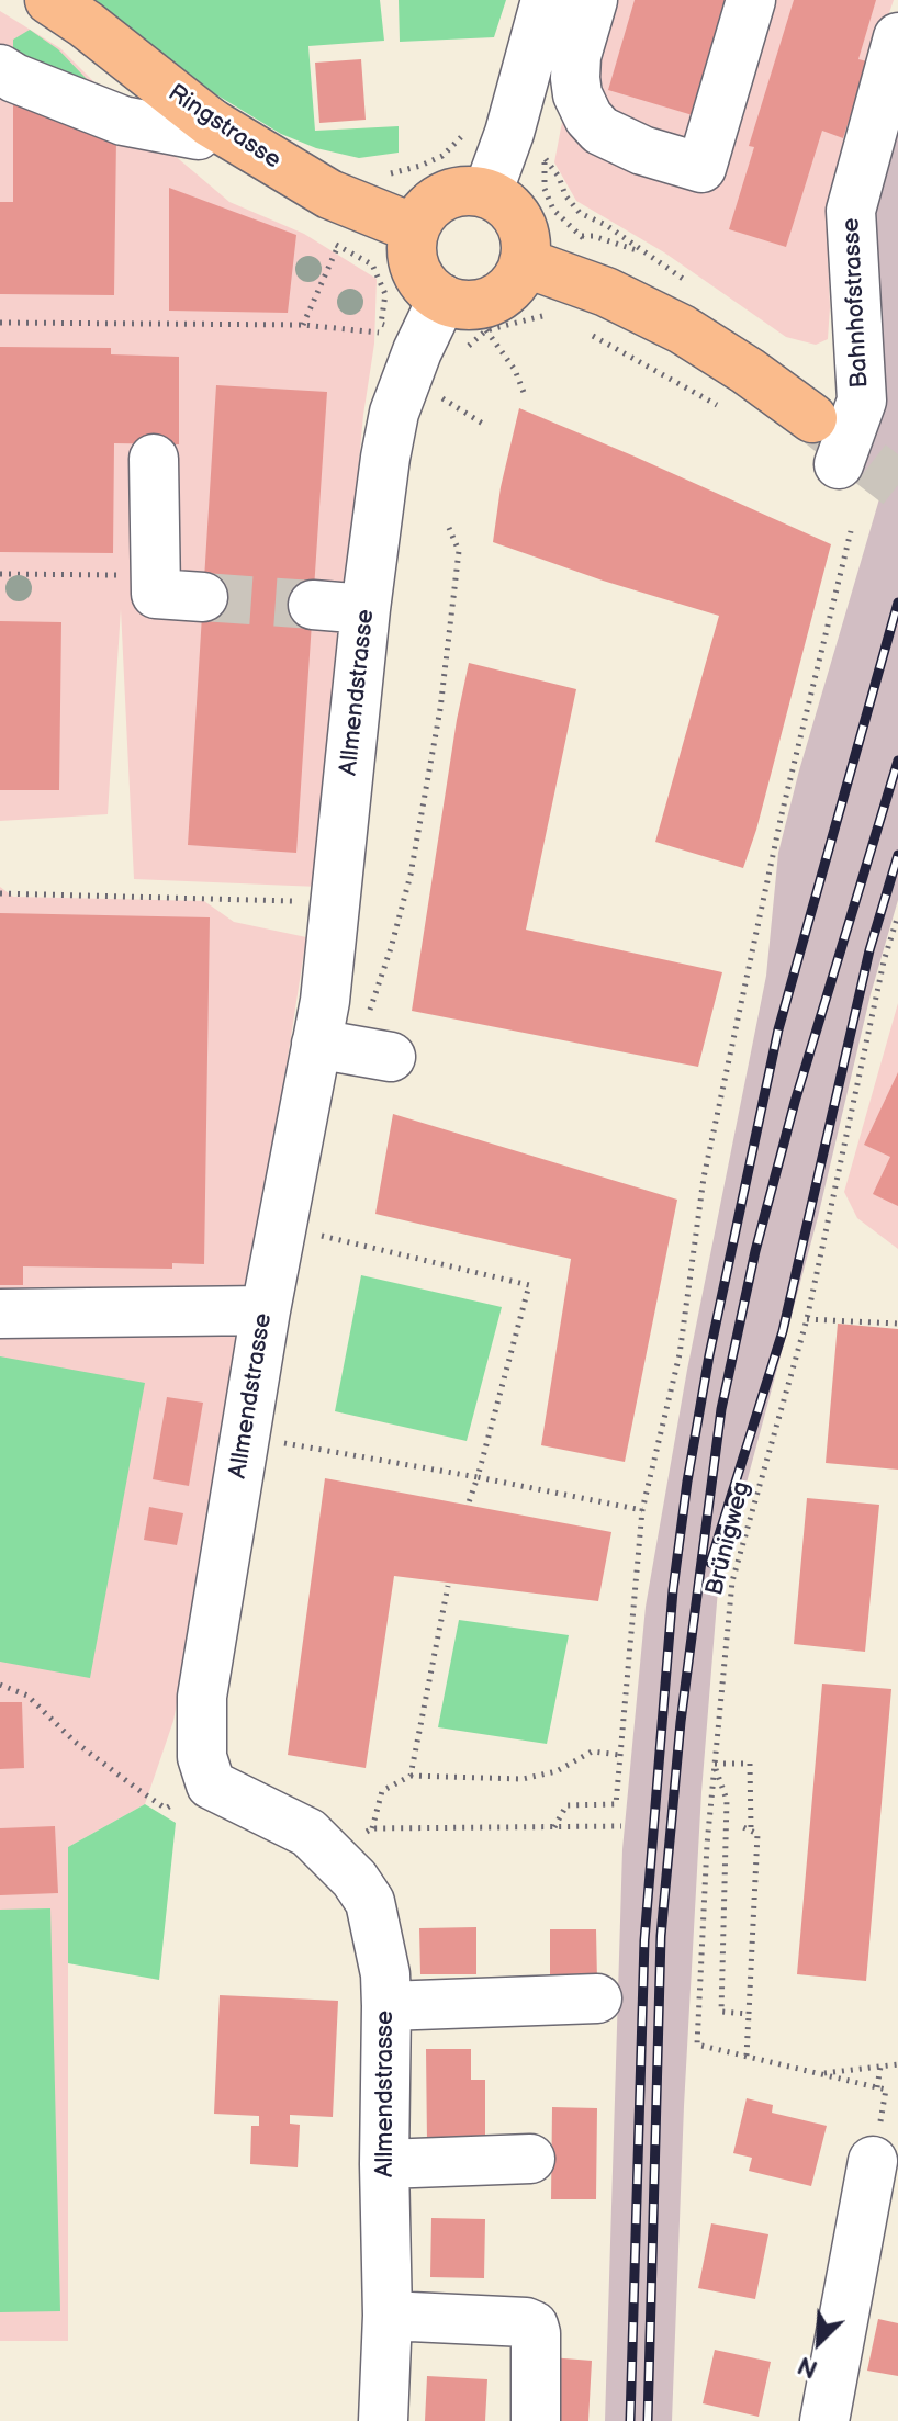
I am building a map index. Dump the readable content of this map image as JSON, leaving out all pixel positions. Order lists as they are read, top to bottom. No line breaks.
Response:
{"streets":{"main road":["Ringstrasse"],"street":["Bahnhofstrasse","Allmendstrasse"],"path":["Brünigweg"]},"crossings":[["Ringstrasse","Allmendstrasse"]],"north":"bottom left"}
